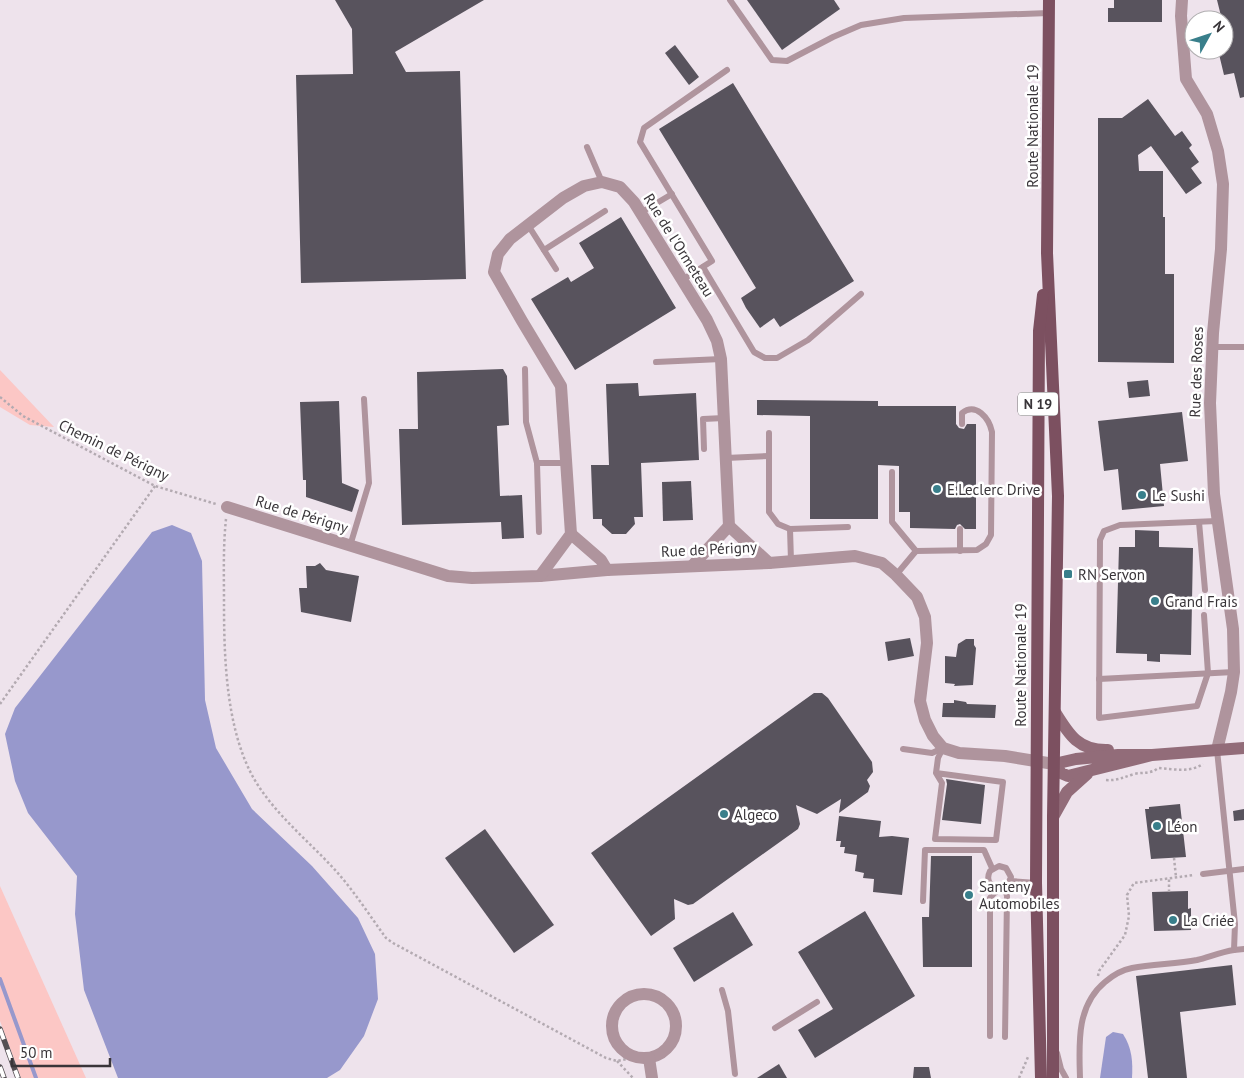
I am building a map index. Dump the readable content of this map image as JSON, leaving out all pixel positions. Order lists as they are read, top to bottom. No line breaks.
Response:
{"streets":{"main road":["Route Nationale 19","N 19"],"street":["Rue de l'Ormeteau","Rue des Roses","Rue de Périgny"],"path":["Chemin de Périgny"]},"crossings":[["Chemin de Périgny","Rue de Périgny"]],"places":{"other":["E.Leclerc Drive","Le Sushi","Grand Frais","Algeco","Léon","Santeny Automobiles","La Criée"],"transit":["RN Servon"]},"scale_bar":"50 m","north":"top right"}
